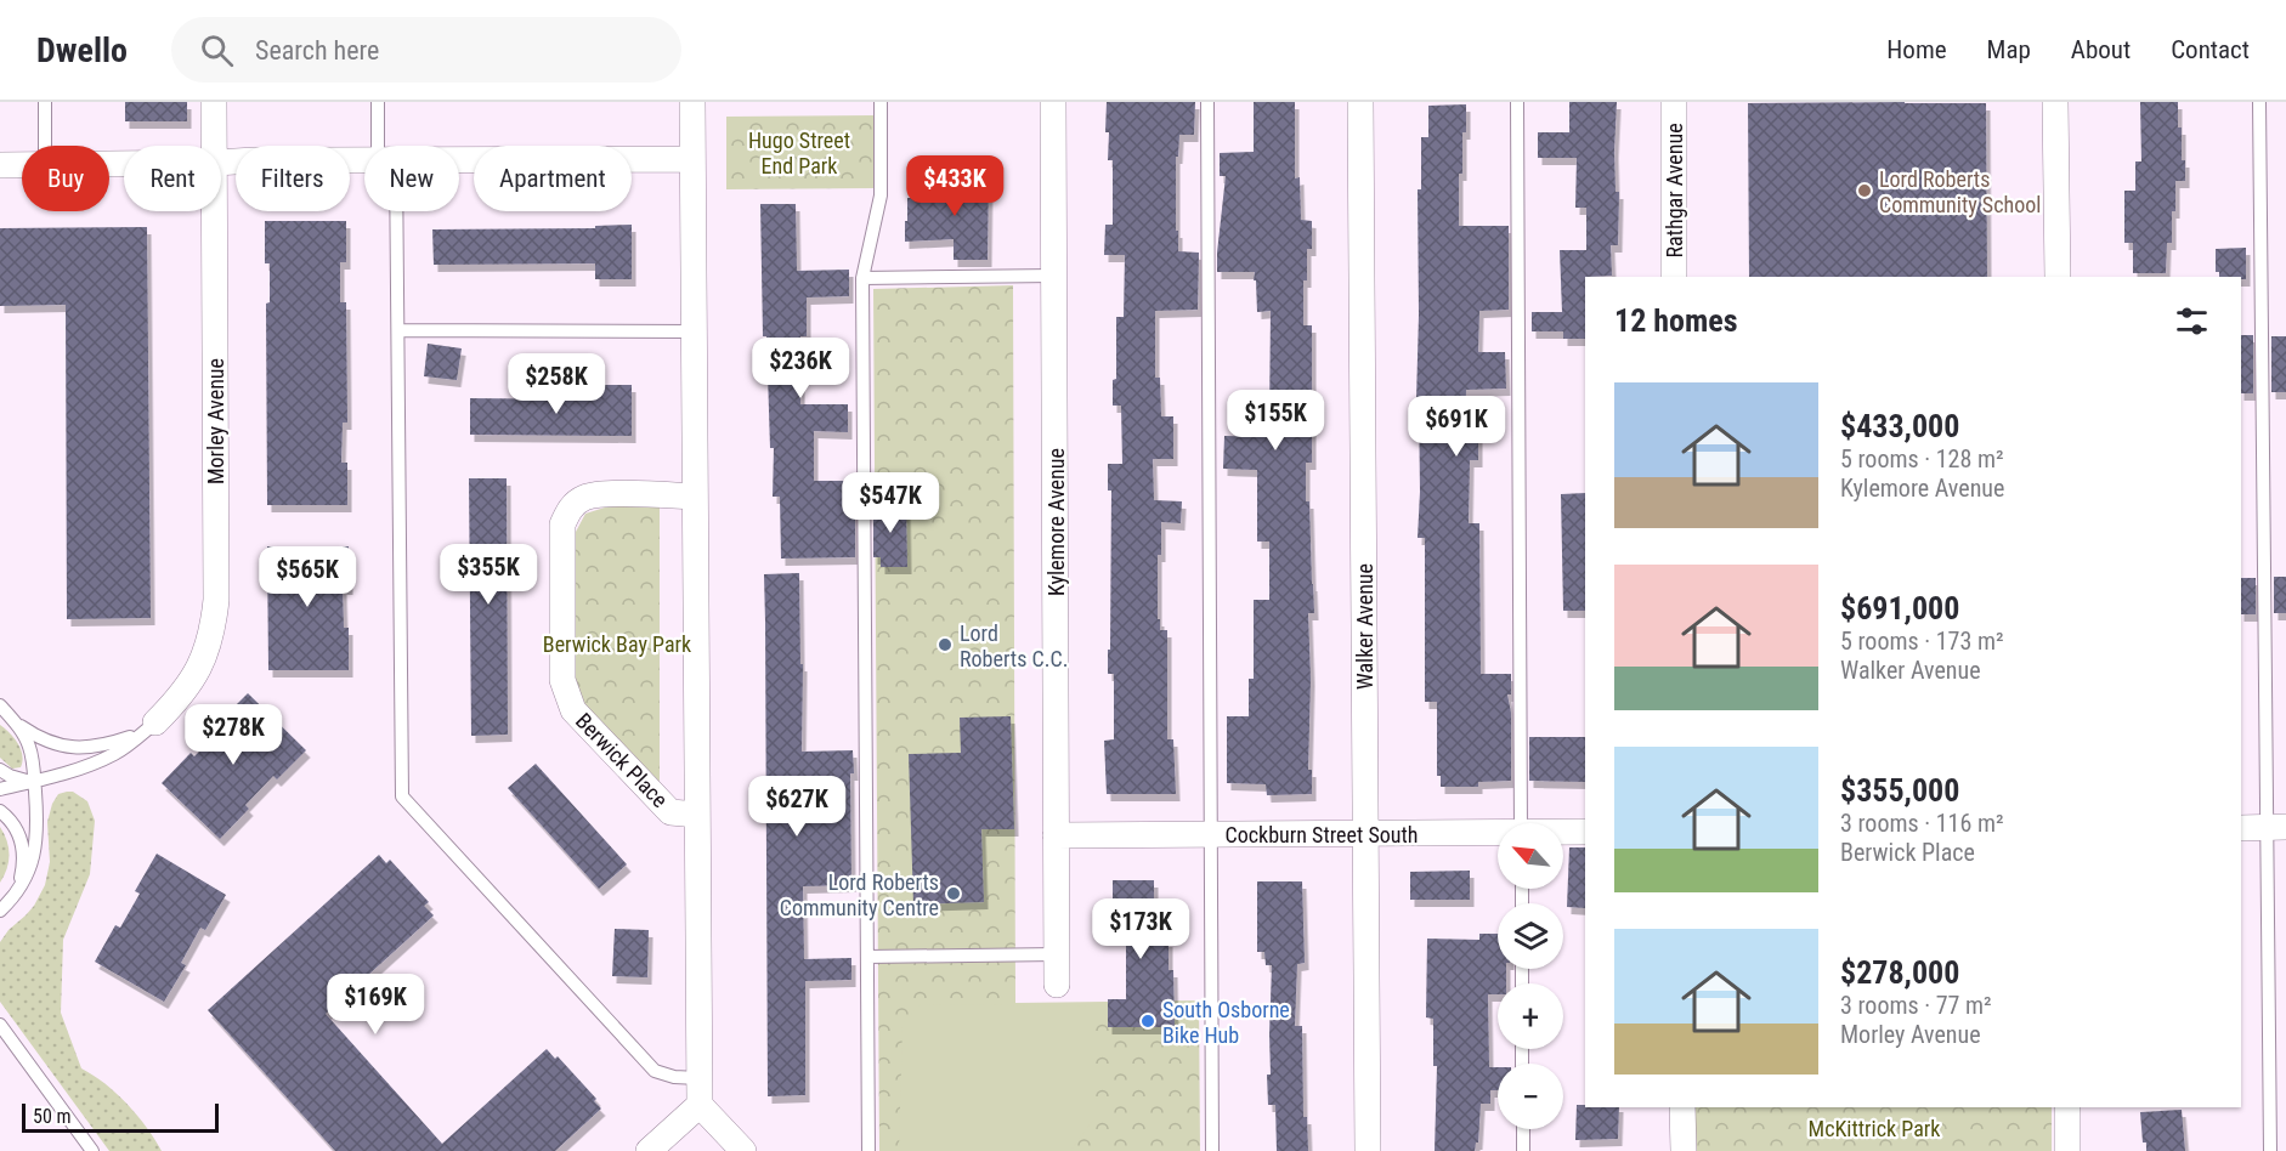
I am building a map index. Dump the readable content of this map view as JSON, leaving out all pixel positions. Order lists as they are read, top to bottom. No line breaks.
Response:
{"streets":{"street":["Rathgar Avenue","Morley Avenue","Kylemore Avenue","Walker Avenue","Berwick Place","Cockburn Street South"]},"crossings":[["Kylemore Avenue","Cockburn Street South"],["Walker Avenue","Cockburn Street South"]],"parks":["Hugo Street End Park","Berwick Bay Park","McKittrick Park"],"places":["Lord Roberts Community School","Lord Roberts C.C.","Lord Roberts Community Centre","South Osborne Bike Hub"],"scale_bar":"50 m","north":"top left","page":{"header":"Dwello","search":"Search here","nav":["Home","Map","About","Contact"],"chip":["Buy","Rent","Filters","New","Apartment"],"price":["$433K","$236K","$258K","$155K","$691K","$547K","$355K","$565K","$278K","$627K","$173K","$169K"],"heading":"12 homes","list":[{"name":"$433,000","note":"5 rooms · 128 m² · Kylemore Avenue"},{"name":"$691,000","note":"5 rooms · 173 m² · Walker Avenue"},{"name":"$355,000","note":"3 rooms · 116 m² · Berwick Place"},{"name":"$278,000","note":"3 rooms · 77 m² · Morley Avenue"}],"map_buttons":["+","−"],"scale":"50 m"}}
